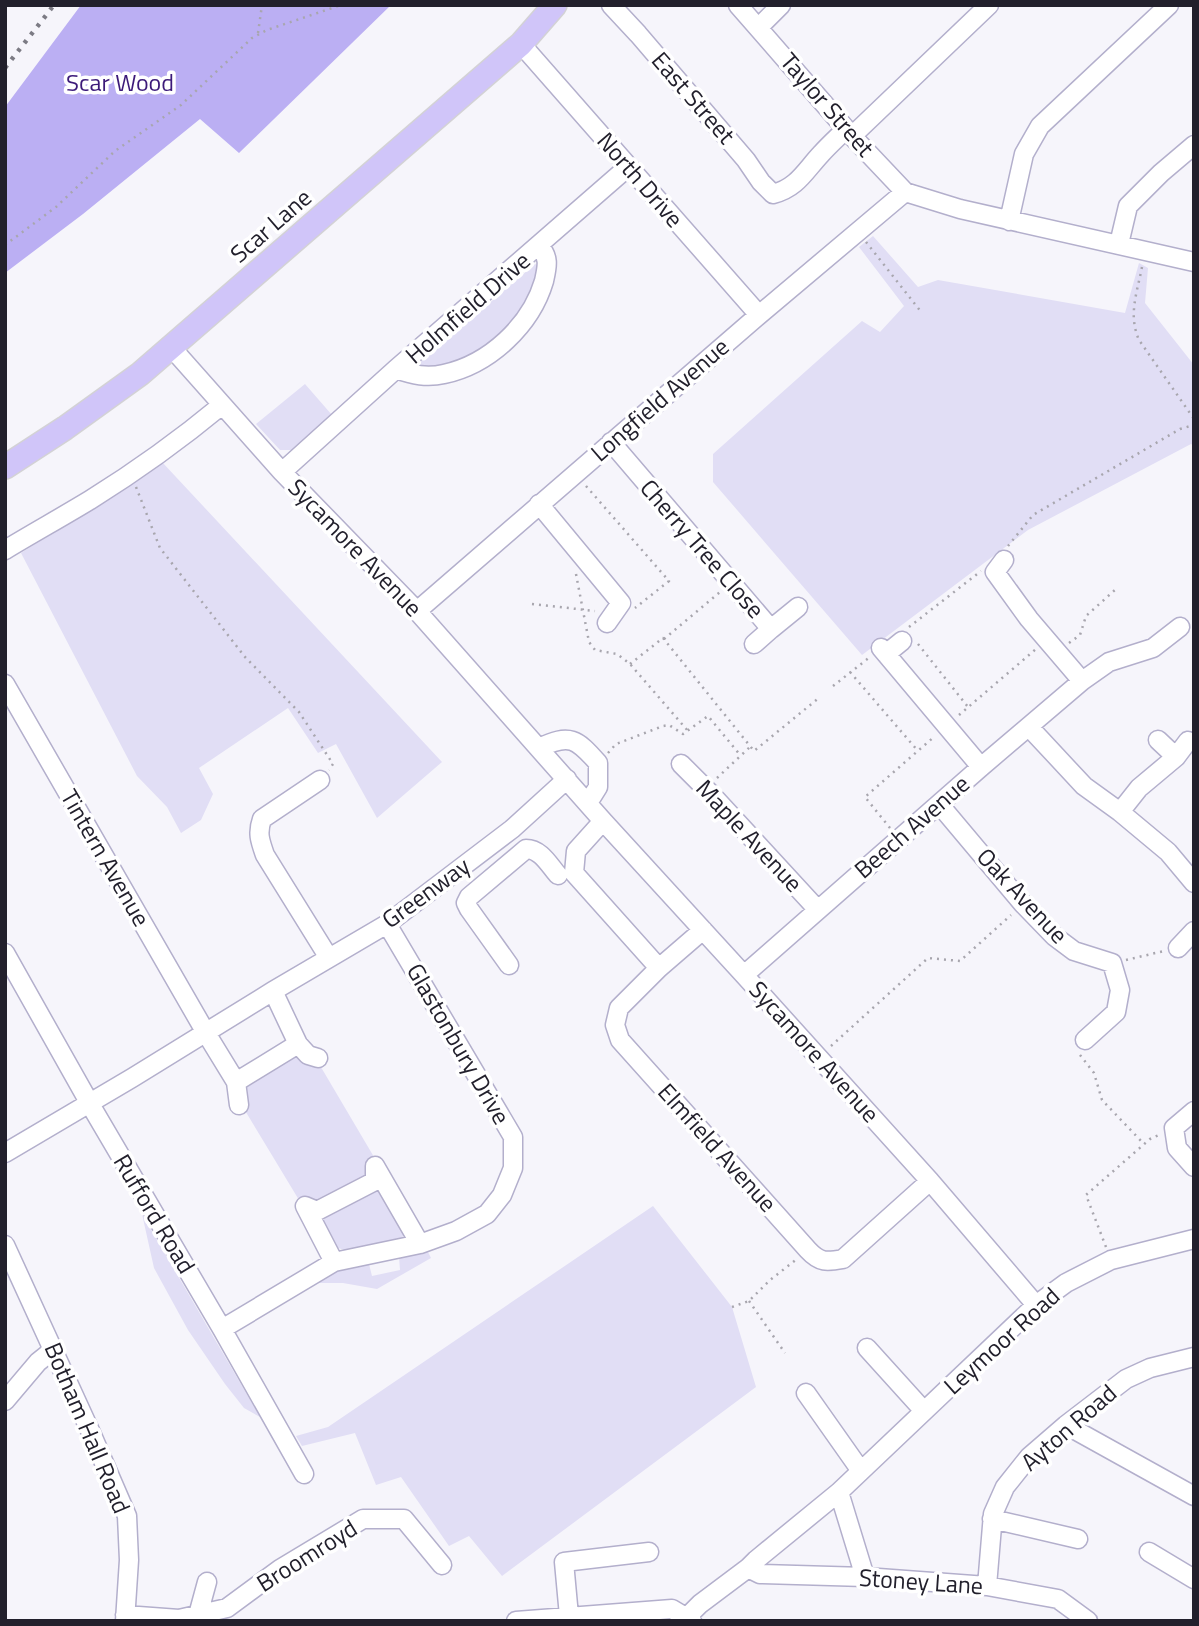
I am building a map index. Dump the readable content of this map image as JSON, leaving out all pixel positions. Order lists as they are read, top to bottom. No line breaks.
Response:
{"streets":{"main road":["Scar Lane"],"street":["East Street","Taylor Street","North Drive","Holmfield Drive","Longfield Avenue","Sycamore Avenue","Cherry Tree Close","Beech Avenue","Maple Avenue","Tintern Avenue","Greenway","Oak Avenue","Glastonbury Drive","Elmfield Avenue","Rufford Road","Leymoor Road","Botham Hall Road","Ayton Road","Broomroyd","Stoney Lane"]},"crossings":[["East Street","Taylor Street"],["Taylor Street","Longfield Avenue"],["North Drive","Scar Lane"],["North Drive","Holmfield Drive"],["North Drive","Longfield Avenue"],["Scar Lane","Sycamore Avenue"],["Holmfield Drive","Sycamore Avenue"],["Longfield Avenue","Sycamore Avenue"],["Longfield Avenue","Cherry Tree Close"],["Sycamore Avenue","Beech Avenue"],["Sycamore Avenue","Greenway"],["Sycamore Avenue","Elmfield Avenue"],["Sycamore Avenue","Leymoor Road"],["Beech Avenue","Maple Avenue"],["Beech Avenue","Oak Avenue"],["Tintern Avenue","Greenway"],["Greenway","Glastonbury Drive"],["Greenway","Rufford Road"],["Glastonbury Drive","Rufford Road"],["Leymoor Road","Stoney Lane"],["Botham Hall Road","Broomroyd"],["Ayton Road","Stoney Lane"]],"parks":["Scar Wood"]}
